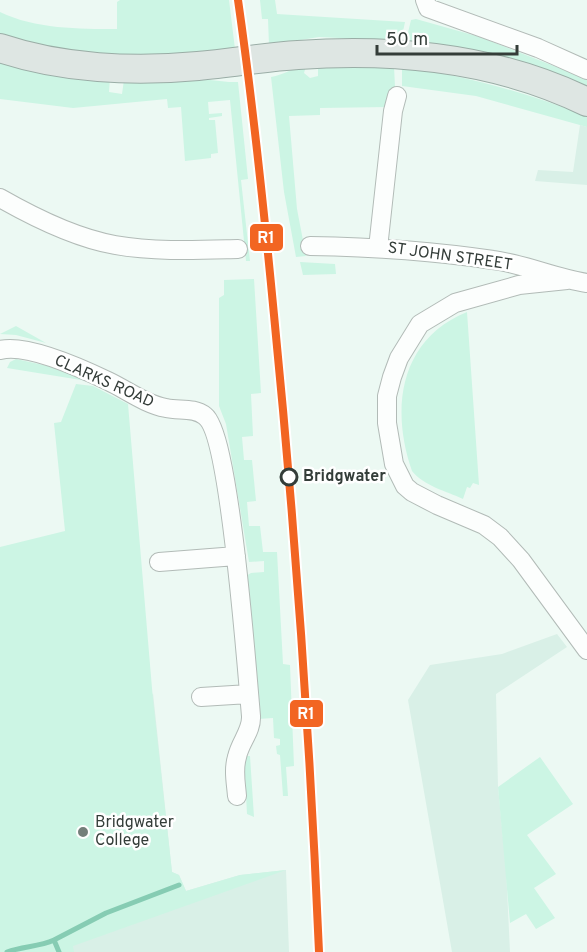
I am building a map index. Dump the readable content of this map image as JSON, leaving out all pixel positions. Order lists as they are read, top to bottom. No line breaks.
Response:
{"streets":{"street":["ST JOHN STREET","CLARKS ROAD"]},"places":["Bridgwater","Bridgwater College"],"lines":["transit line R1"],"scale_bar":"50 m"}
